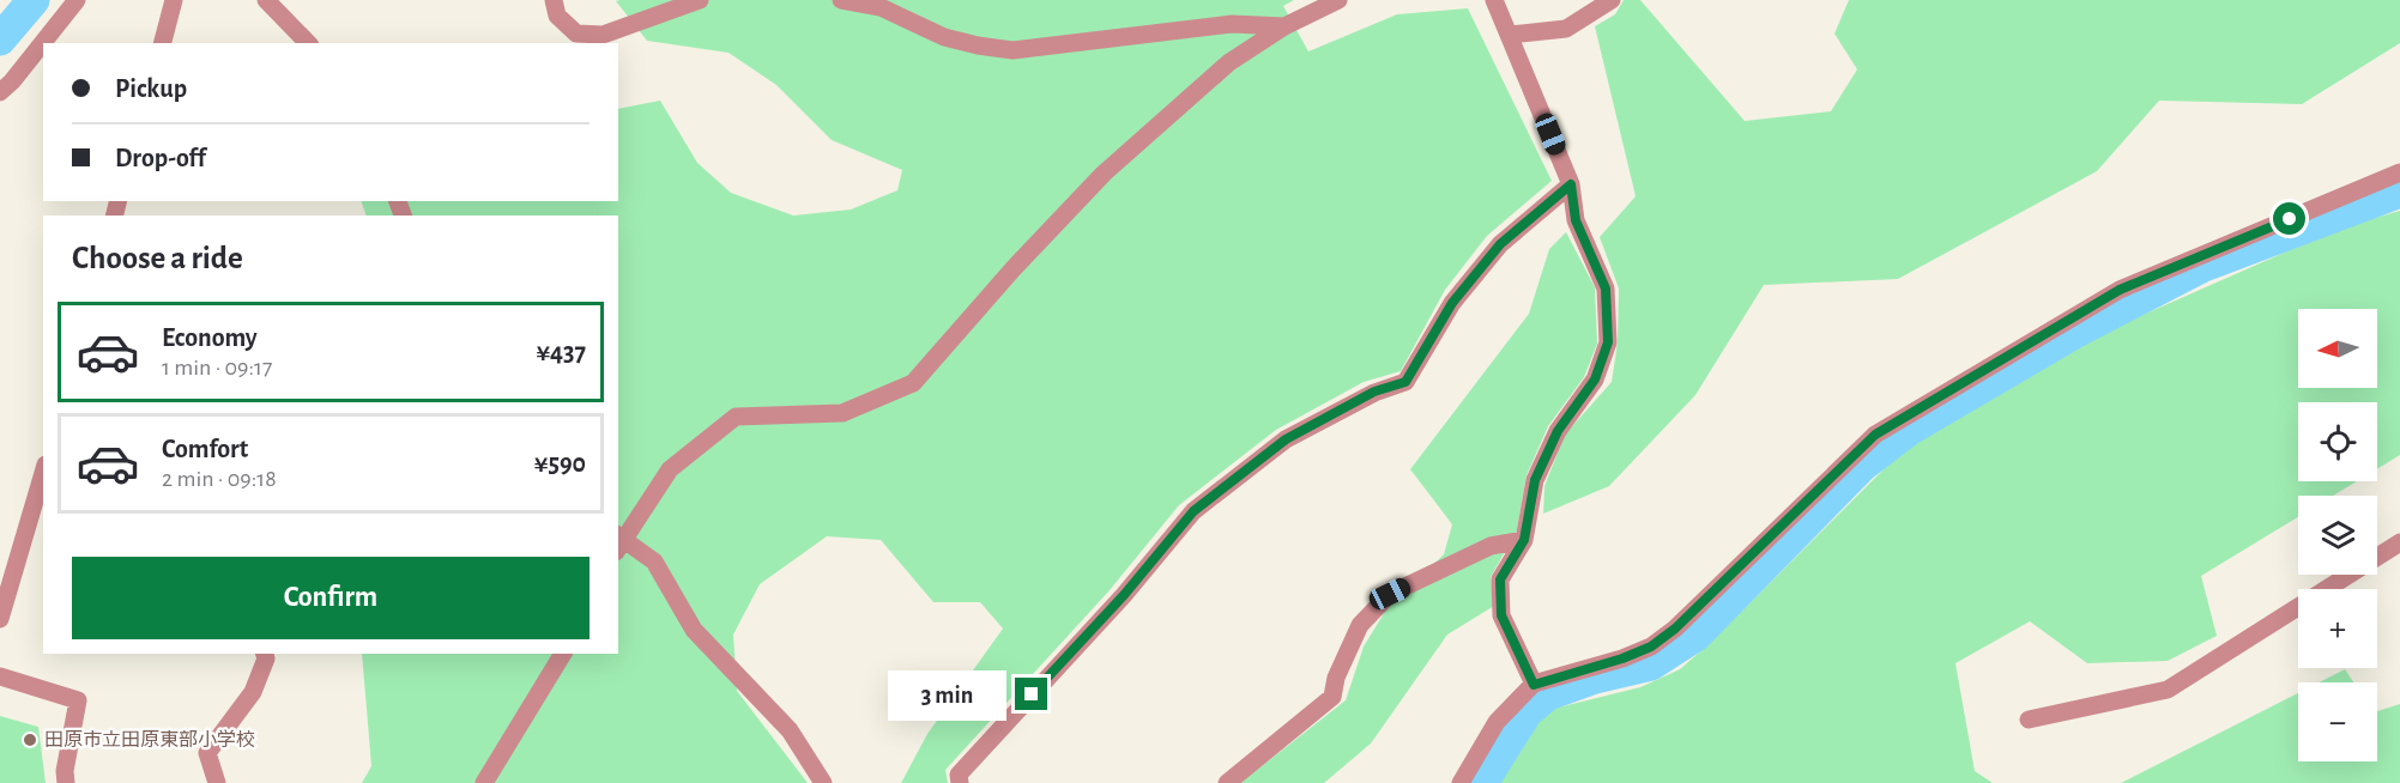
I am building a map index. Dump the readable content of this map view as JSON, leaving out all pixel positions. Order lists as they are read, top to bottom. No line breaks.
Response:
{"places":["田原市立田原東部小学校"],"north":"left","page":{"banner":["Pickup","Drop-off"],"heading":"Choose a ride","list":[{"name":"Economy","note":"1 min · 09:17","value":"¥437"},{"name":"Comfort","note":"2 min · 09:18","value":"¥590"}],"map_buttons":["+","−"],"buttons":"Confirm","bubble":"3 min"}}
